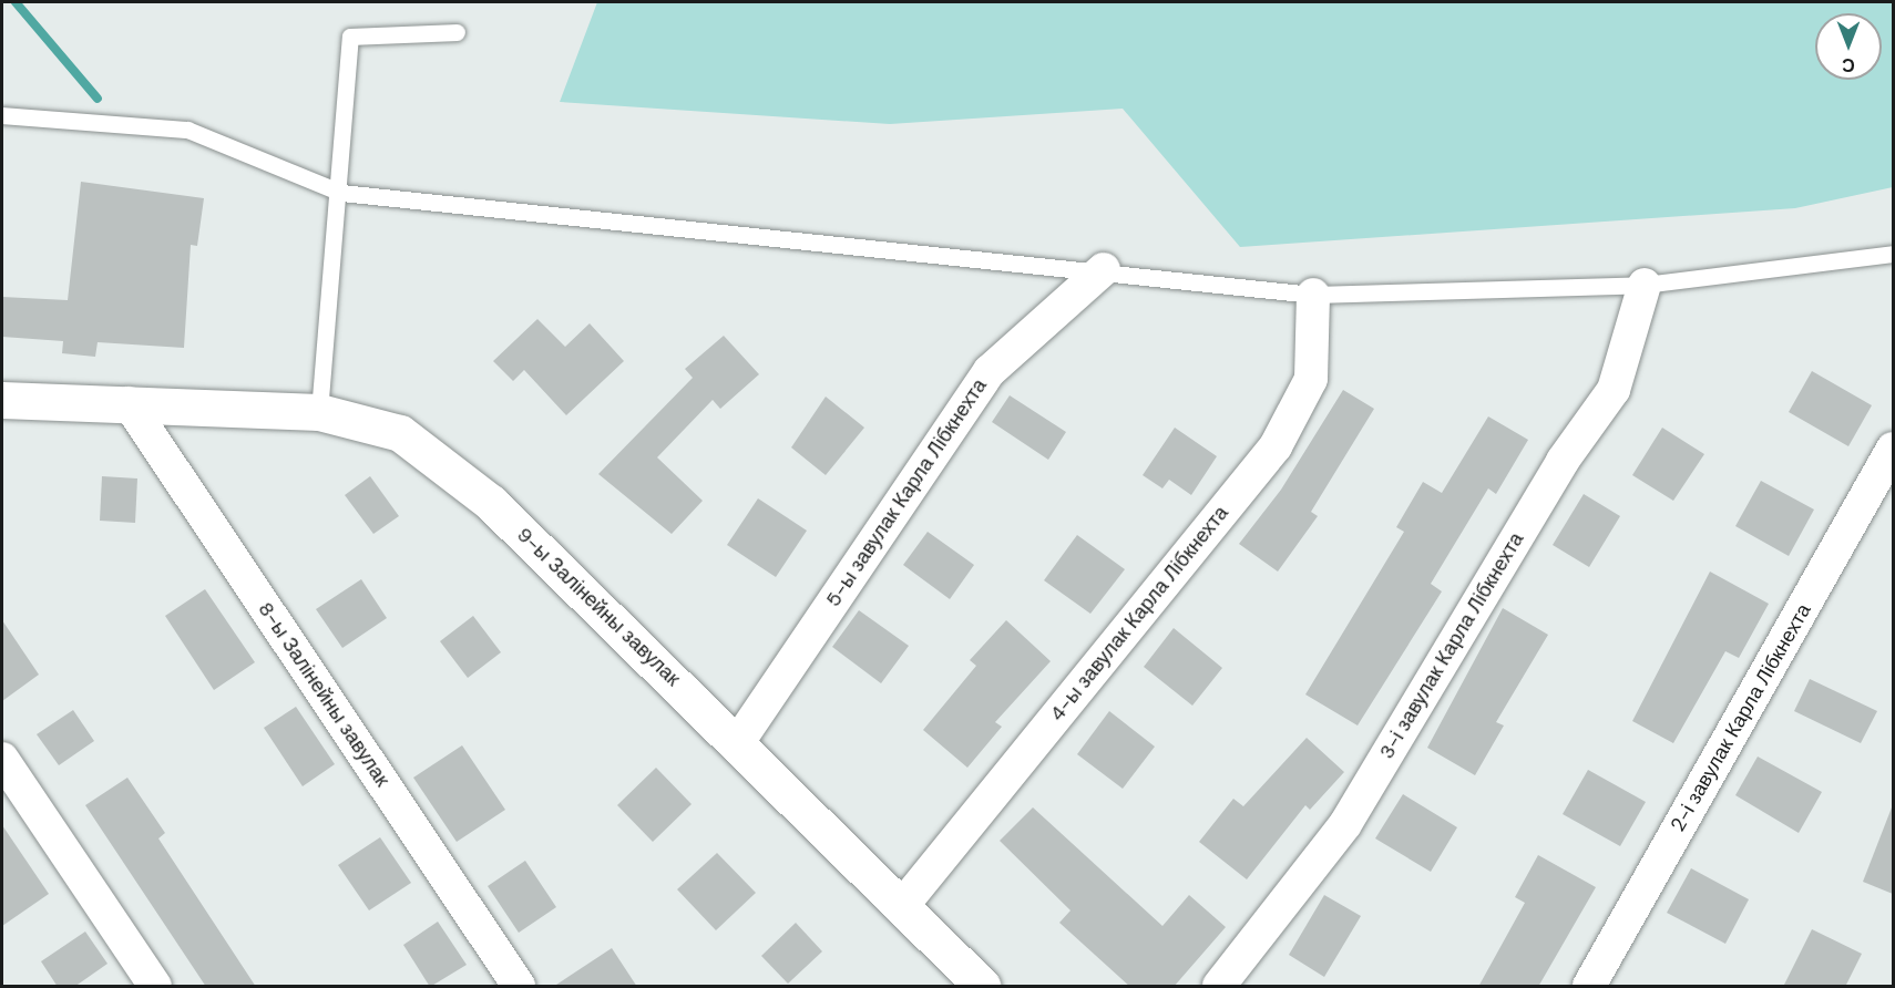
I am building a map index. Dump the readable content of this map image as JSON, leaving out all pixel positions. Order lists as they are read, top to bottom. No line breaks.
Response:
{"streets":{"street":["5-ы завулак Карла Лібкнехта","9-ы Залінейны завулак","4-ы завулак Карла Лібкнехта","3-і завулак Карла Лібкнехта","8-ы Залінейны завулак","2-і завулак Карла Лібкнехта"]},"crossings":[["5-ы завулак Карла Лібкнехта","9-ы Залінейны завулак"],["9-ы Залінейны завулак","4-ы завулак Карла Лібкнехта"],["9-ы Залінейны завулак","8-ы Залінейны завулак"]],"north":"bottom"}
